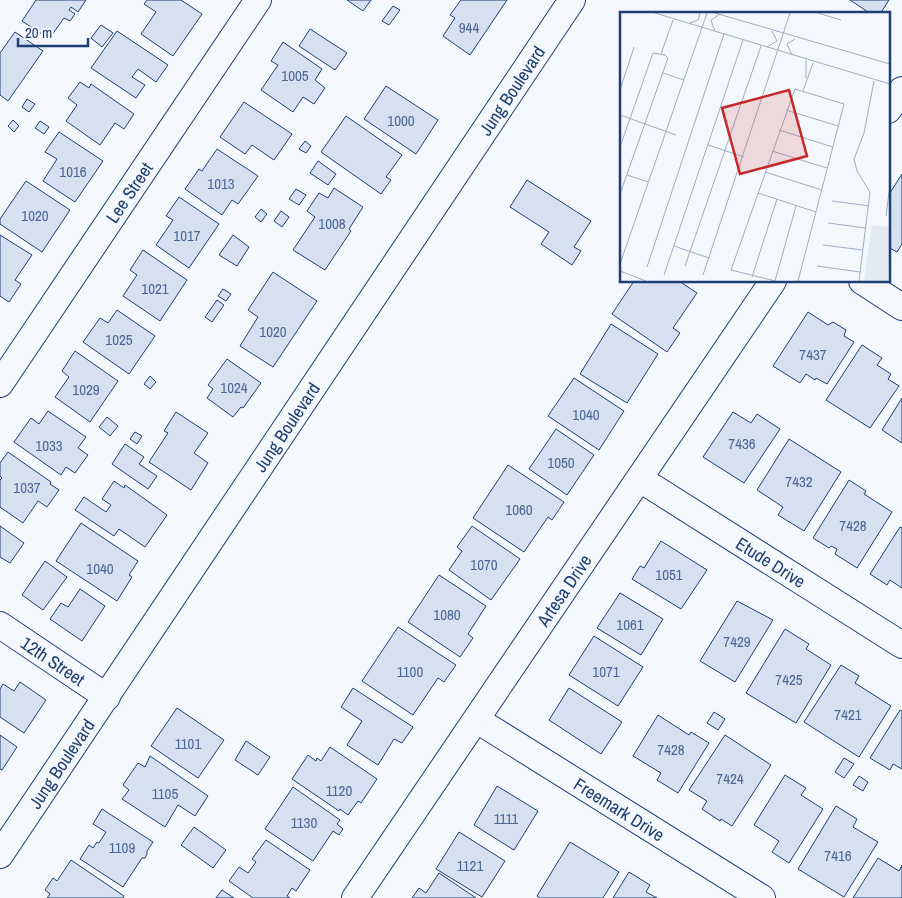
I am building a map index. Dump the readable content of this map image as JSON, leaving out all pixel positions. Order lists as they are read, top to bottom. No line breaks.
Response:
{"streets":{"street":["Jung Boulevard","Lee Street","Etude Drive","Artesa Drive","12th Street","Freemark Drive"]},"crossings":[["Jung Boulevard","12th Street"],["Etude Drive","Artesa Drive"],["Artesa Drive","Freemark Drive"]],"house_numbers":["944","1005","1000","1016","1013","1020","1008","1017","1021","1020","1025","7437","1024","1029","1040","7436","1033","1050","7432","1037","1060","7428","1070","1040","1051","1080","1061","7429","1100","1071","7425","7421","1101","7428","7424","1120","1105","1111","1130","1109","7416","1121"],"scale_bar":"20 m"}
